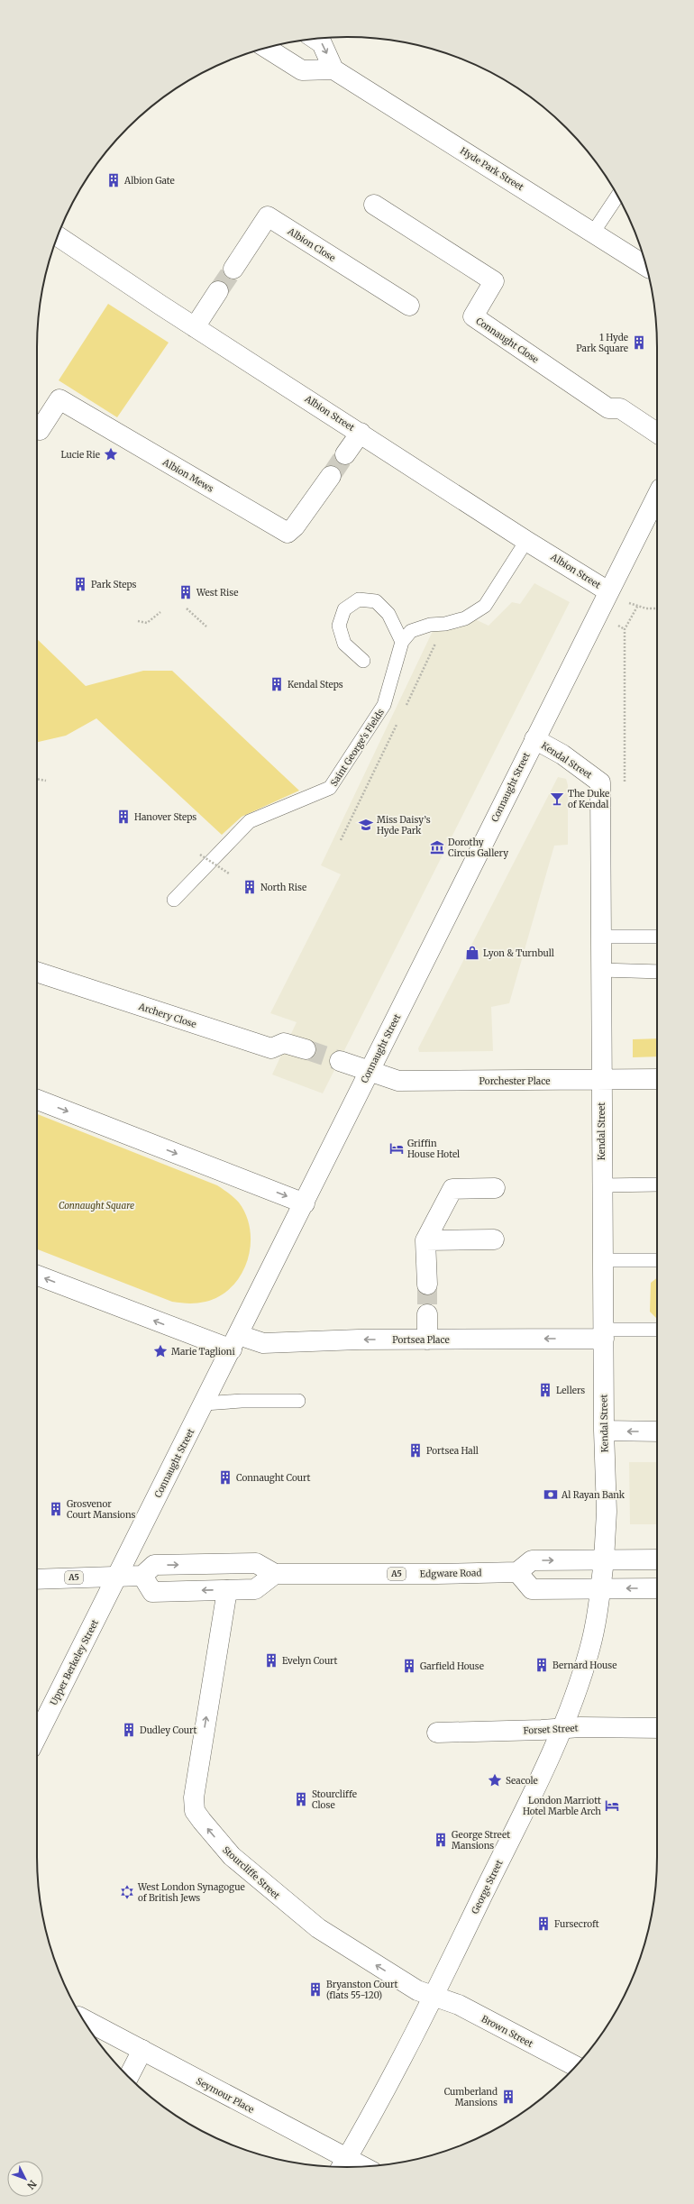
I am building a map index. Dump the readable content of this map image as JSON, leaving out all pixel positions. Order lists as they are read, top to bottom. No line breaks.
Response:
{"streets":{"main road":["Hyde Park Street","Albion Close","Connaught Close","Albion Street","Albion Mews","Kendal Street","Connaught Street","Archery Close","Porchester Place","Portsea Place","Edgware Road","A5","Upper Berkeley Street","Forset Street","Stourcliffe Street","George Street","Brown Street","Seymour Place"],"lane":["Saint George's Fields"]},"crossings":[["Albion Street","Connaught Street"],["Kendal Street","Connaught Street"],["Kendal Street","Porchester Place"],["Kendal Street","Portsea Place"],["Kendal Street","George Street"],["Connaught Street","Porchester Place"],["Connaught Street","Portsea Place"],["Connaught Street","A5"],["Connaught Street","Upper Berkeley Street"],["Edgware Road","A5"],["A5","Upper Berkeley Street"],["Forset Street","George Street"],["Stourcliffe Street","George Street"],["Stourcliffe Street","Brown Street"],["George Street","Brown Street"],["George Street","Seymour Place"]],"one_way":["Stourcliffe Street"],"parks":["Connaught Square"],"places":{"building":["Albion Gate","1 Hyde Park Square","Park Steps","West Rise","Kendal Steps","Hanover Steps","North Rise","Lellers","Portsea Hall","Connaught Court","Grosvenor Court Mansions","Evelyn Court","Bernard House","Garfield House","Dudley Court","Stourcliffe Close","George Street Mansions","Fursecroft","Bryanston Court (flats 55-120)","Cumberland Mansions"],"place":["Lucie Rie","Marie Taglioni","Seacole"],"bar":["The Duke of Kendal"],"school or university":["Miss Daisy’s Hyde Park"],"museum":["Dorothy Circus Gallery"],"shop":["Lyon & Turnbull"],"hotel":["Griffin House Hotel","London Marriott Hotel Marble Arch"],"bank":["Al Rayan Bank"],"synagogue":["West London Synagogue of British Jews"]},"north":"bottom right"}
